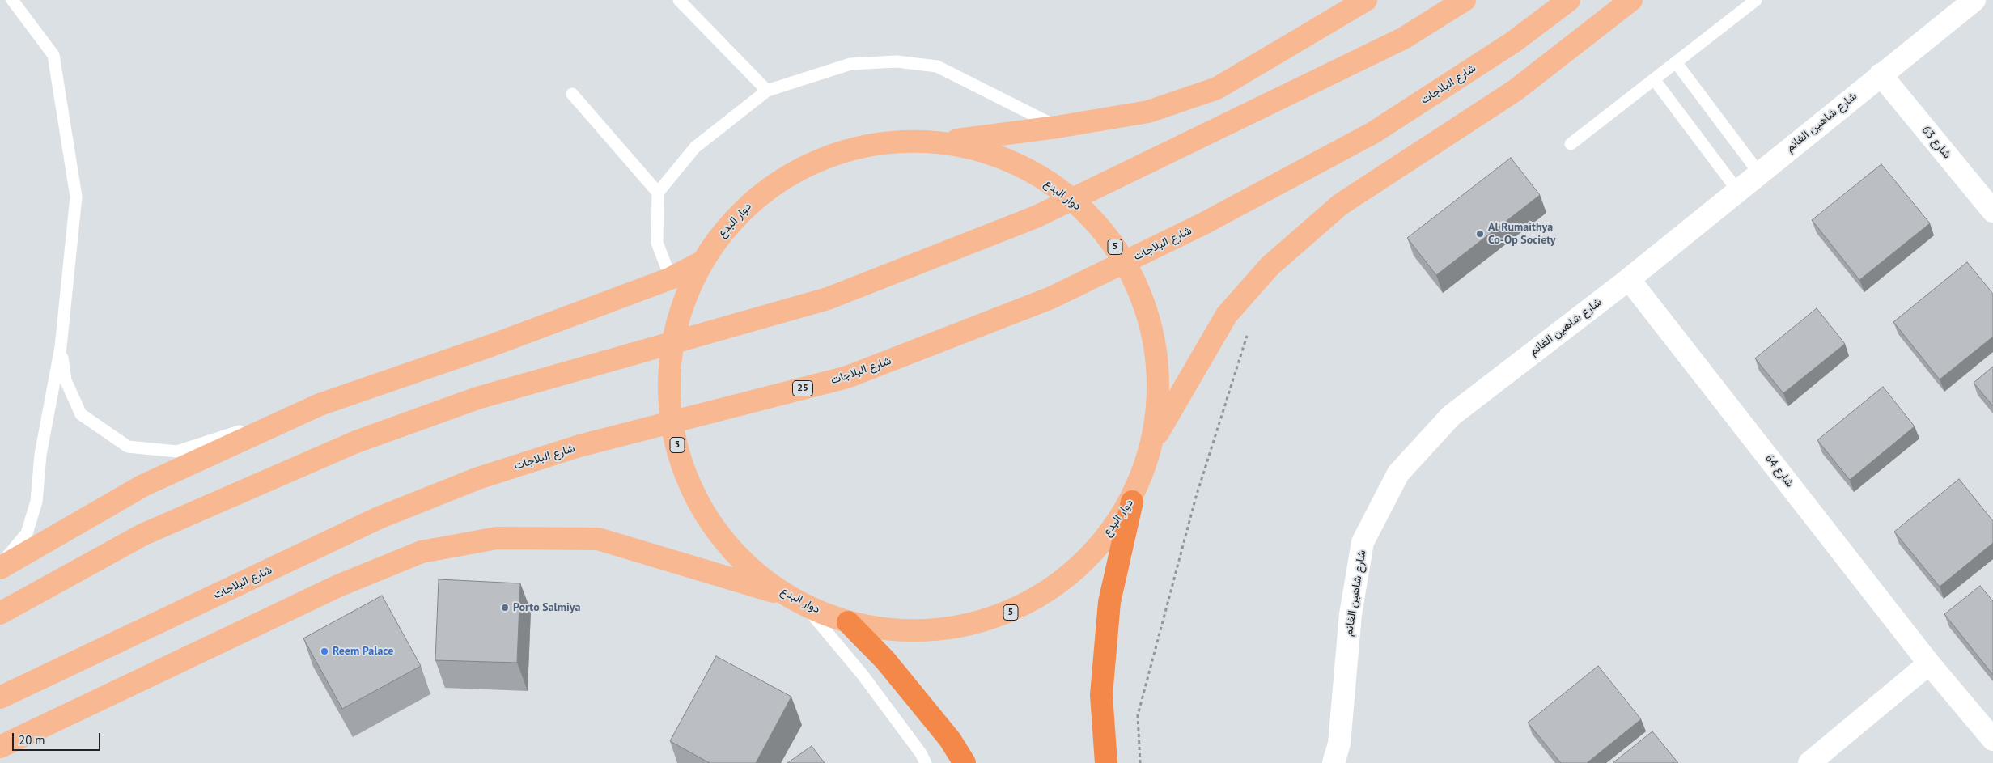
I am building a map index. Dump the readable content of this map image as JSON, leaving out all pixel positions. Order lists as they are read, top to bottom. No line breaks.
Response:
{"streets":{"highway":["5"],"main road":["شارع البلاجات","دوار البدع","25"],"street":["شارع شاهين الغانم","شارع 63","شارع 64"]},"crossings":[["شارع شاهين الغانم","شارع 63"],["شارع شاهين الغانم","شارع 64"],["دوار البدع","5"]],"places":["Al Rumaithya Co-Op Society","Porto Salmiya","Reem Palace"],"scale_bar":"20 m"}
